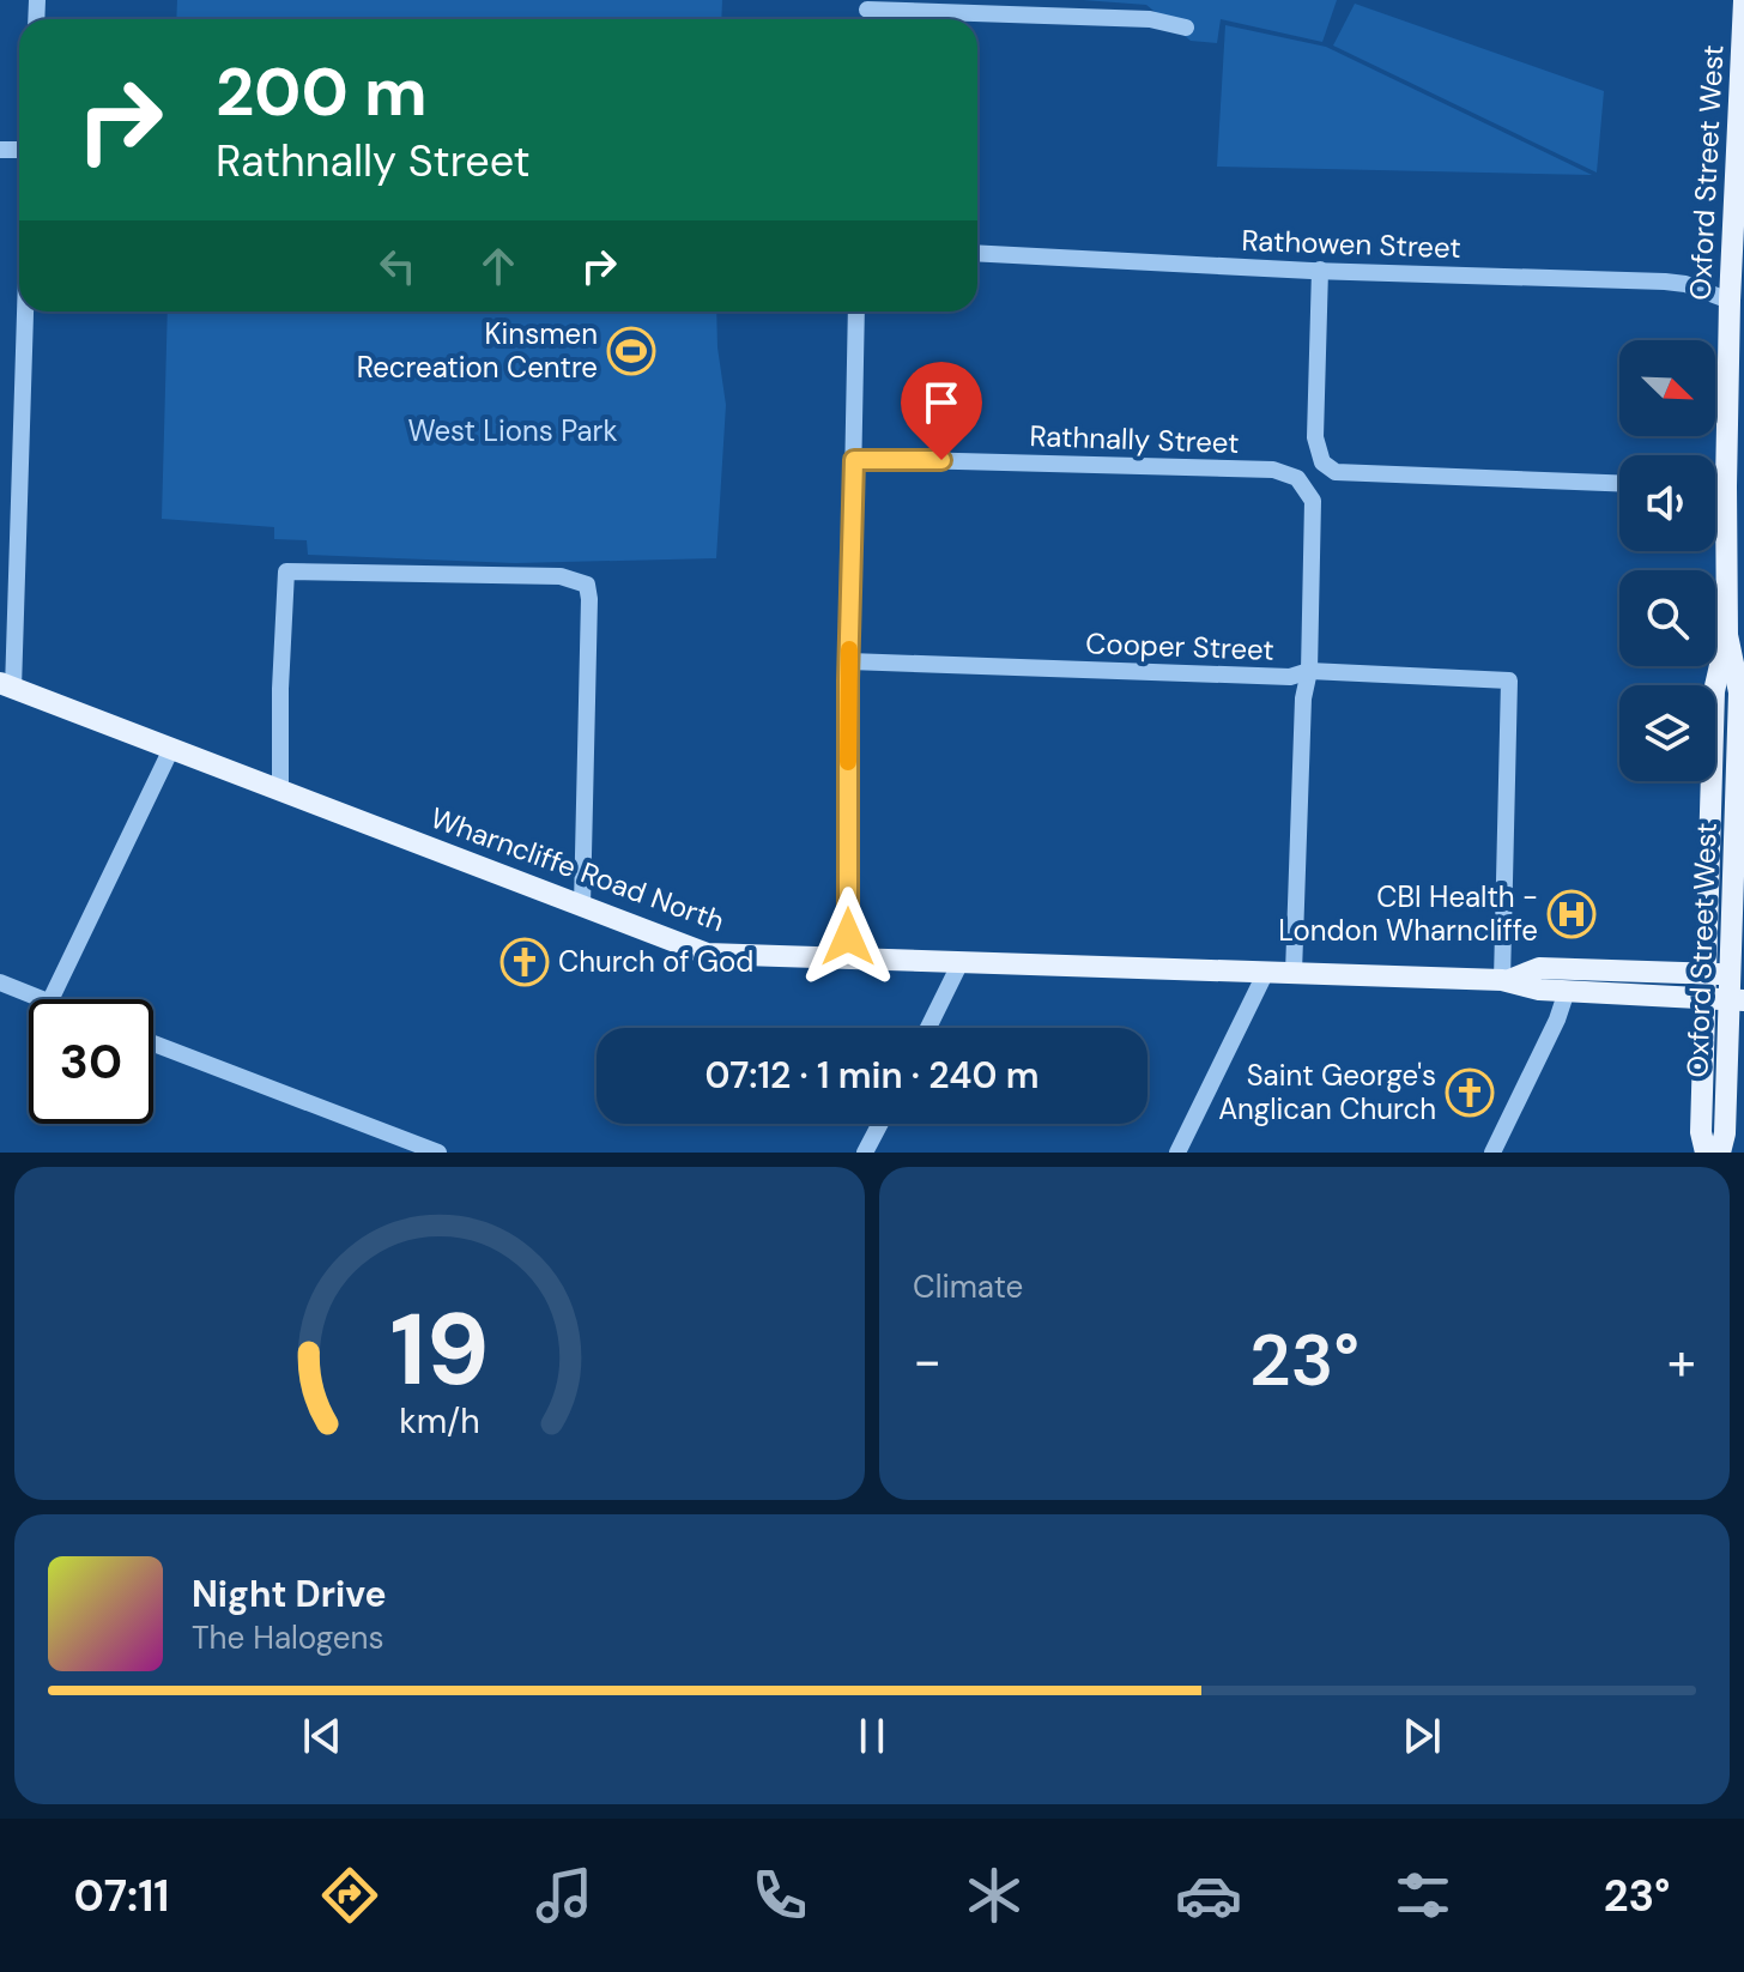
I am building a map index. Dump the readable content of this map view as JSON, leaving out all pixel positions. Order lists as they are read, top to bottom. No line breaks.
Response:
{"streets":{"main road":["Oxford Street West","Wharncliffe Road North"],"street":["Rathowen Street","Rathnally Street","Cooper Street"]},"crossings":[["Oxford Street West","Rathowen Street"],["Oxford Street West","Wharncliffe Road North"],["Rathnally Street","Cooper Street"],["Cooper Street","Wharncliffe Road North"]],"parks":["West Lions Park"],"places":{"sports":["Kinsmen Recreation Centre"],"hospital":["CBI Health - London Wharncliffe"],"church":["Church of God","Saint George's Anglican Church"]},"north":"bottom right","page":{"turn":["200 m","Rathnally Street"],"limit":"30","trip":"07:12 · 1 min · 240 m","tile":"Climate","heat":["−","23°","+"],"song":["Night Drive","The Halogens"],"tabs":["07:11","23°"],"gauge":["19","km/h"]}}
